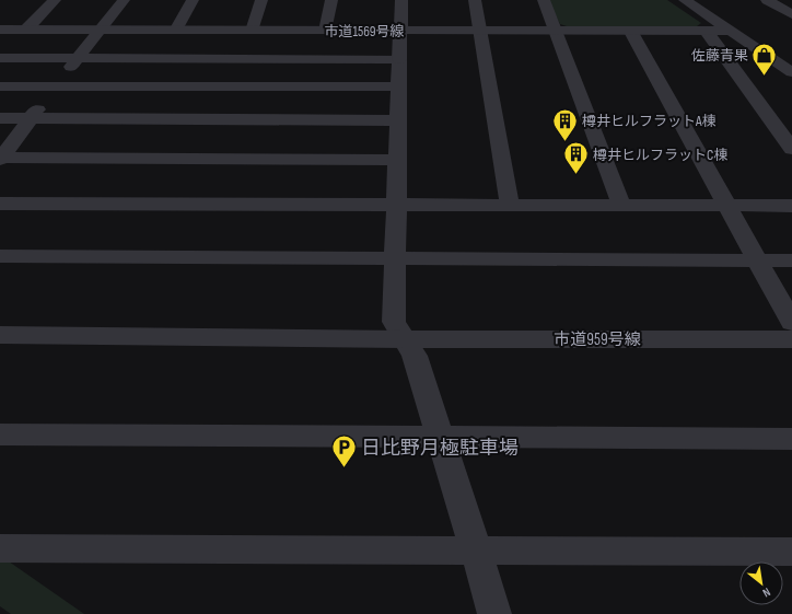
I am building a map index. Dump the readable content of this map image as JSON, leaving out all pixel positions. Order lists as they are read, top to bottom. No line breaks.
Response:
{"streets":{"street":["市道1569号線","市道959号線"]},"places":{"shop":["佐藤青果"],"building":["樽井ヒルフラットA棟","樽井ヒルフラットC棟"],"parking":["日比野月極駐車場"]},"north":"bottom right"}
